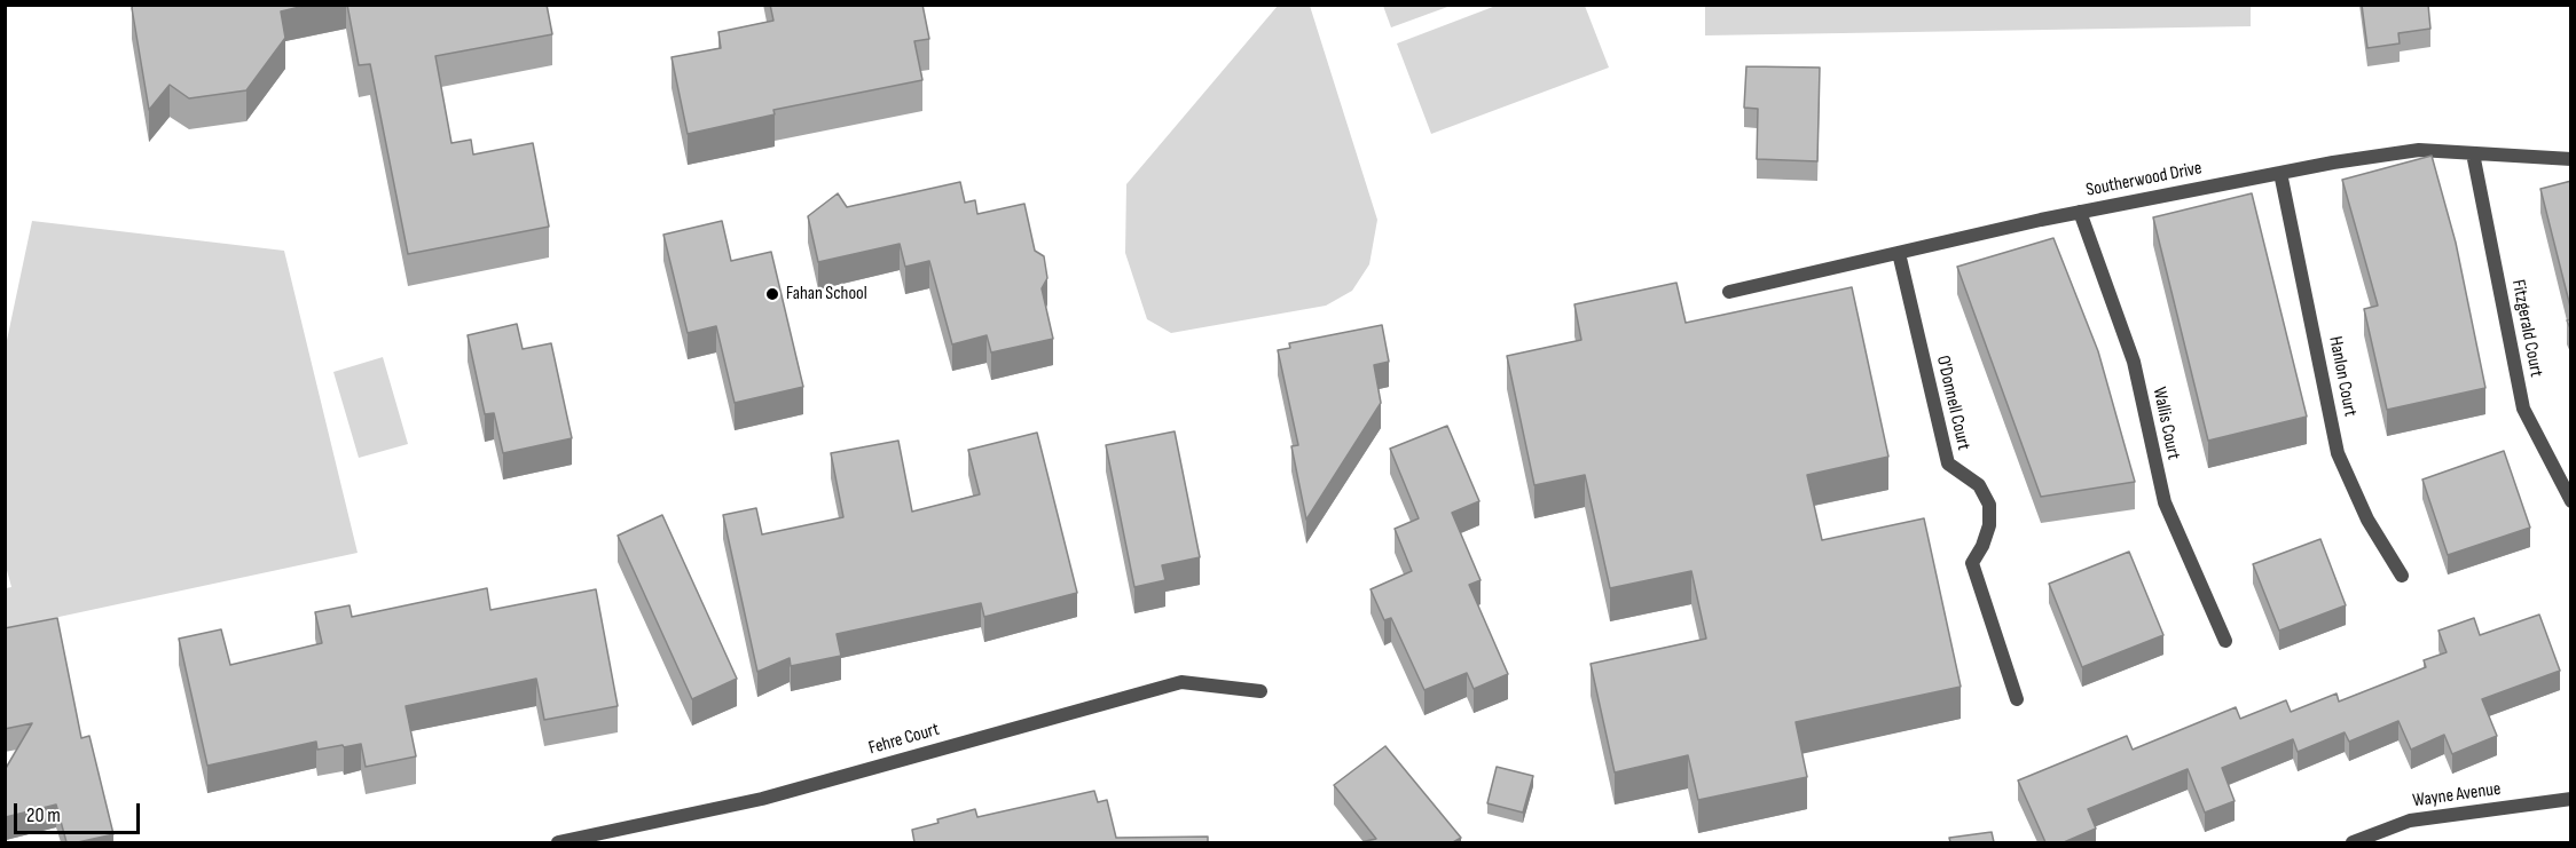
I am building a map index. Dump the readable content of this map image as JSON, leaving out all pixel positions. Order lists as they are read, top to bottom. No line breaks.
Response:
{"streets":{"street":["Southerwood Drive","Fitzgerald Court","Hanlon Court","O'Donnell Court","Wallis Court","Fehre Court","Wayne Avenue"]},"crossings":[["Southerwood Drive","Fitzgerald Court"],["Southerwood Drive","Hanlon Court"],["Southerwood Drive","O'Donnell Court"],["Southerwood Drive","Wallis Court"]],"places":["Fahan School"],"scale_bar":"20 m"}
